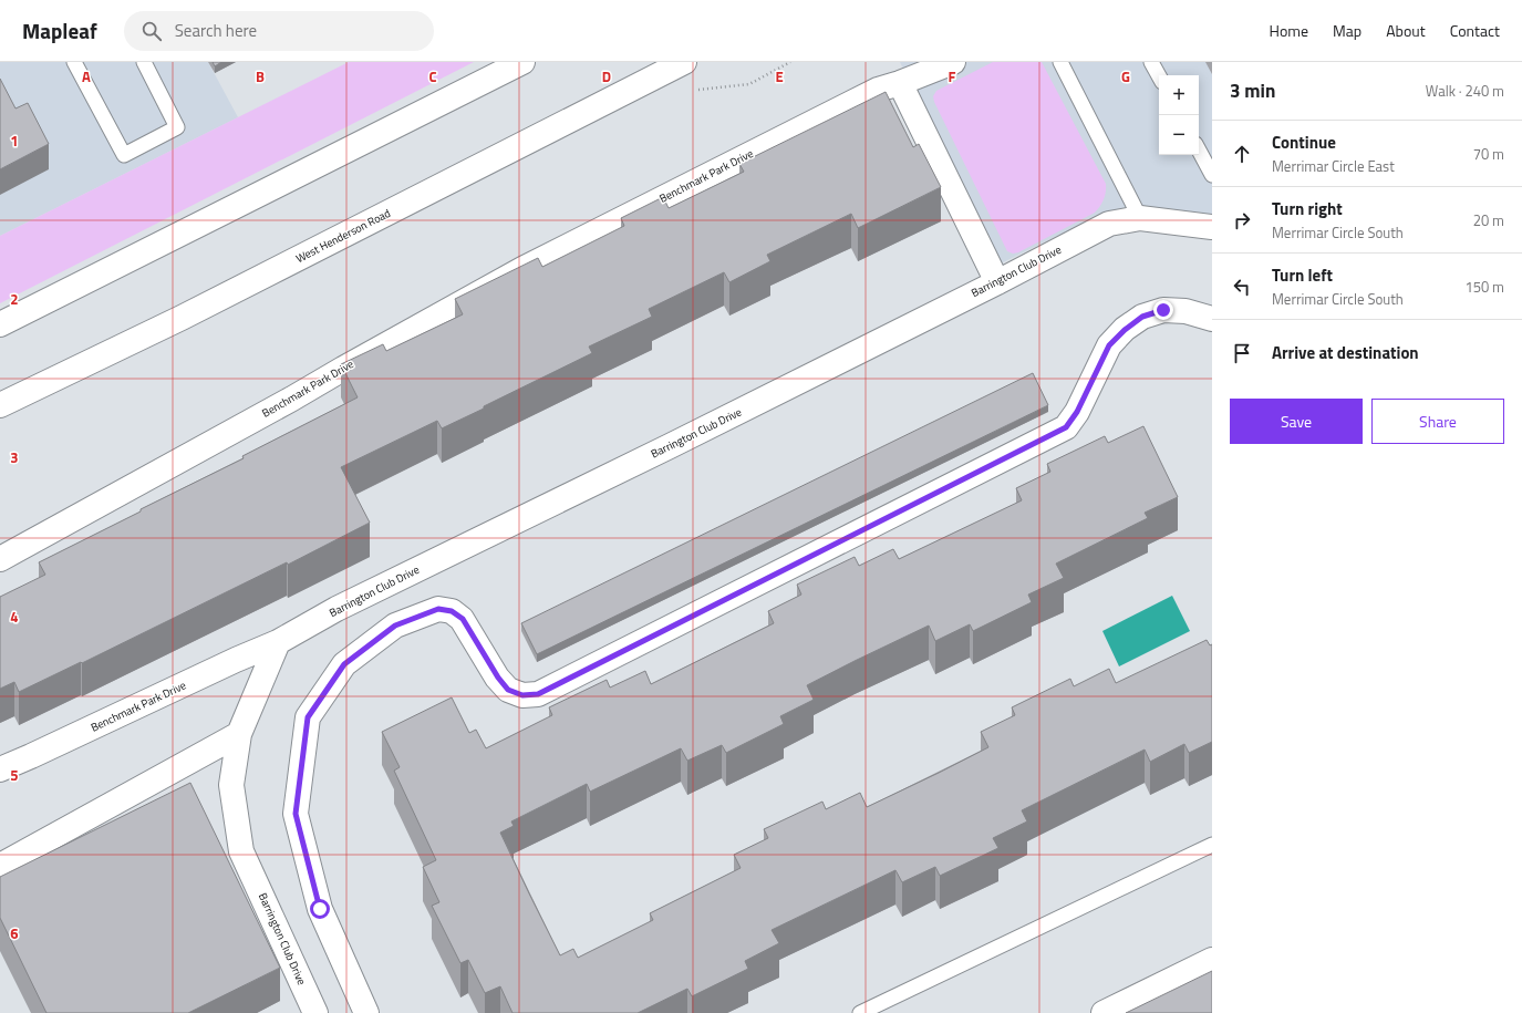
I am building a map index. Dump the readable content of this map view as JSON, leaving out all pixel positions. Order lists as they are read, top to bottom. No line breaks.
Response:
{"streets":{"street":["Benchmark Park Drive","West Henderson Road","Barrington Club Drive"]},"crossings":[["Benchmark Park Drive","Barrington Club Drive"]],"page":{"header":"Mapleaf","search":"Search here","nav":["Home","Map","About","Contact"],"heading":["3 min","Walk · 240 m"],"map_buttons":["+","−"],"list":[["Continue","Merrimar Circle East","70 m"],["Turn right","Merrimar Circle South","20 m"],["Turn left","Merrimar Circle South","150 m"],"Arrive at destination"],"buttons":["Save","Share"]},"grid":{"columns":["A","B","C","D","E","F","G"],"rows":["1","2","3","4","5","6"]}}
